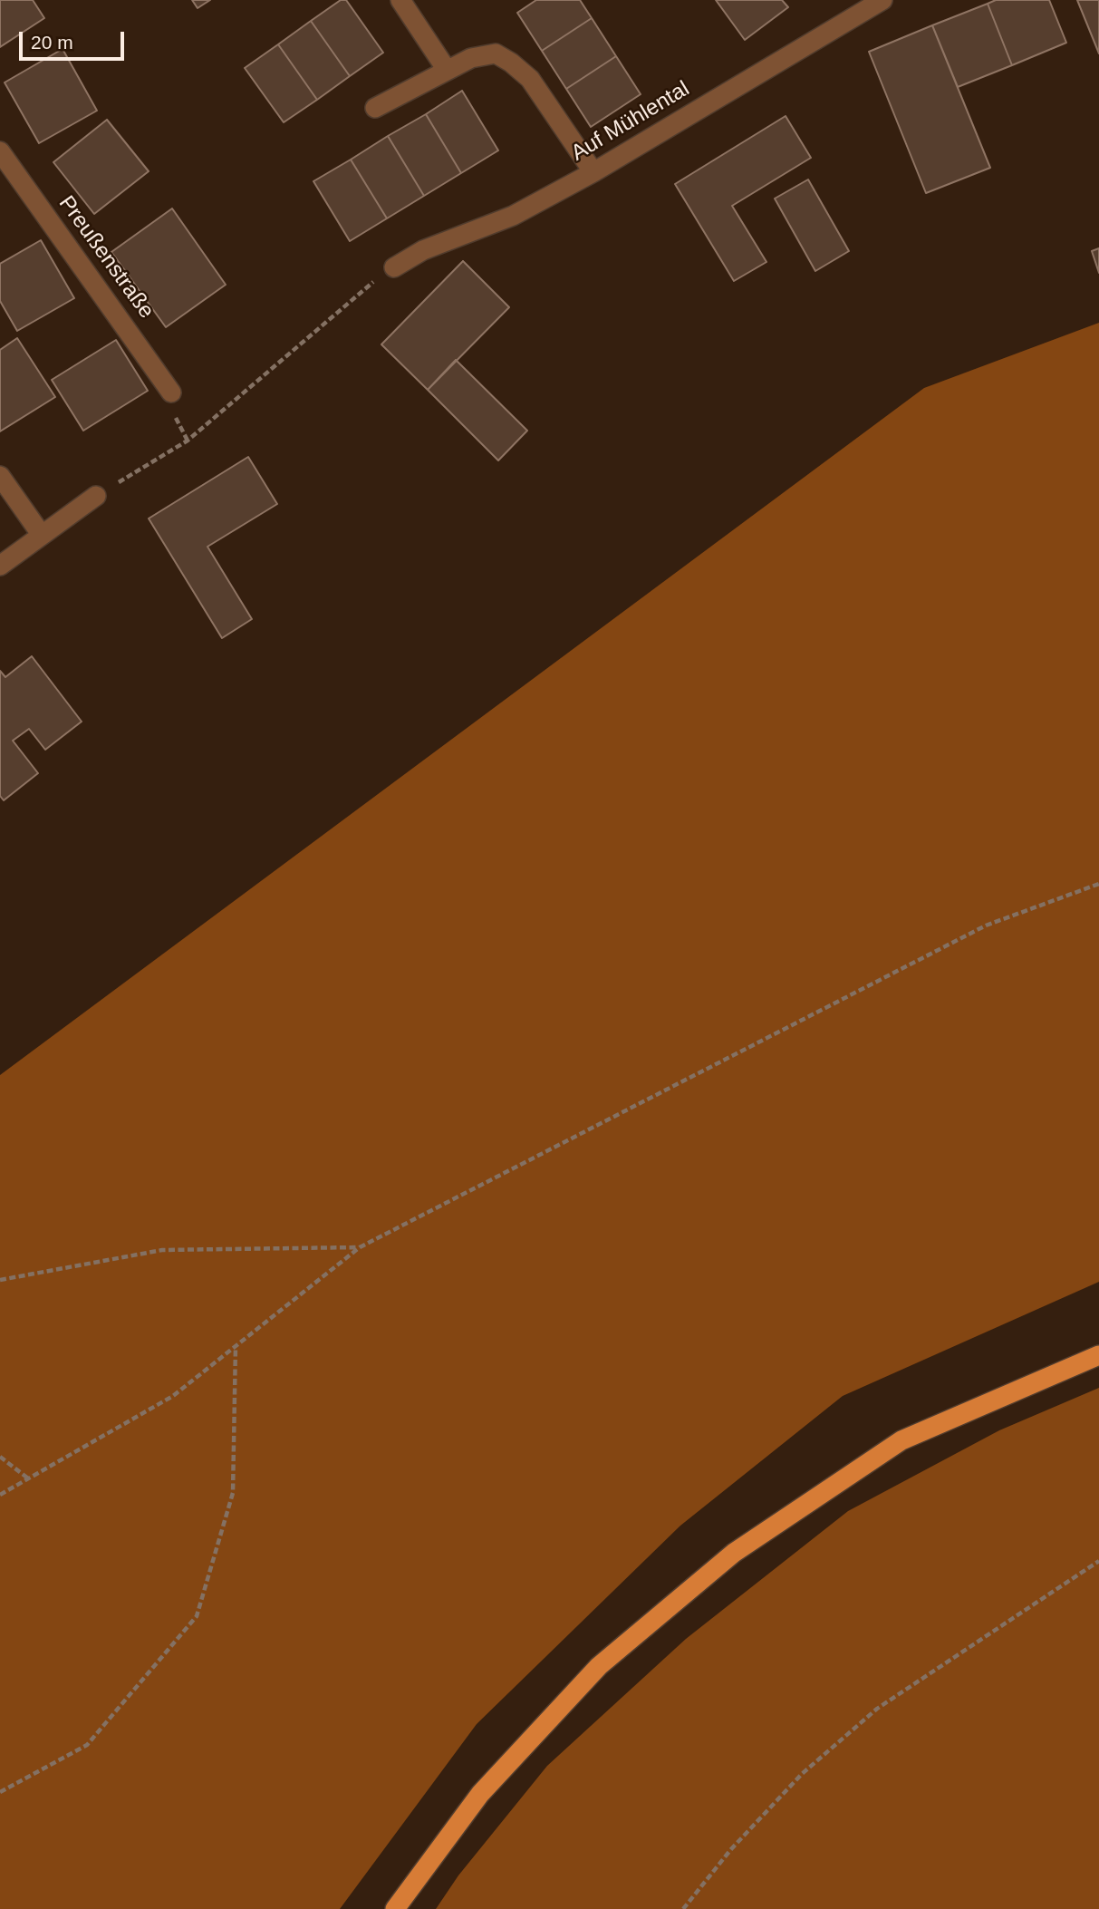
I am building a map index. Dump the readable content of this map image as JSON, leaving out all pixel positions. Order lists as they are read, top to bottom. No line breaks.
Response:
{"streets":{"street":["Auf Mühlental","Preußenstraße"]},"scale_bar":"20 m"}
